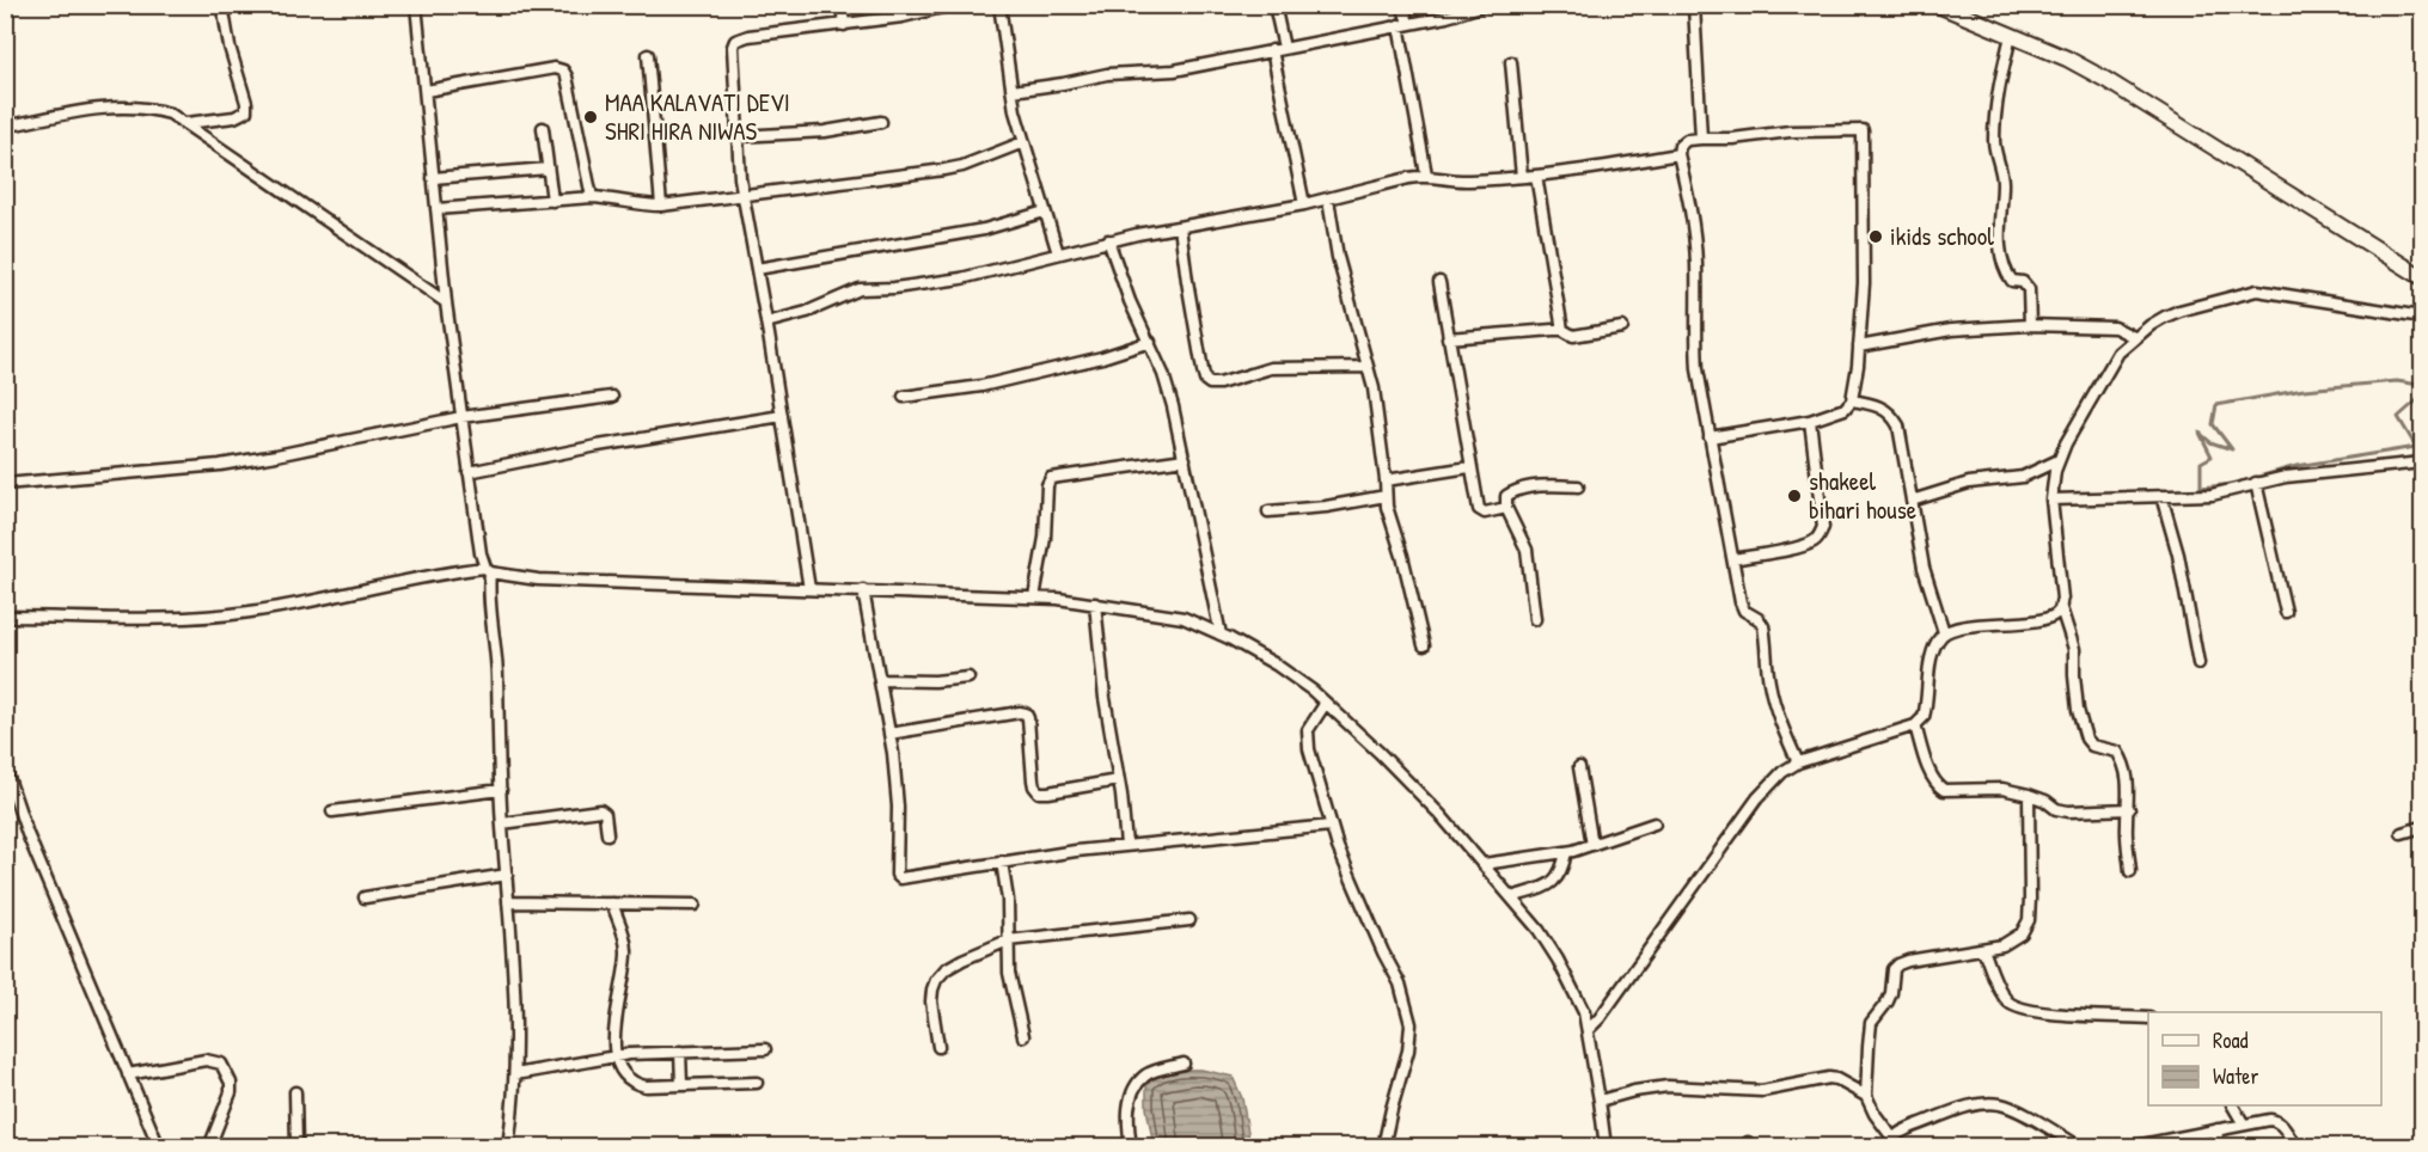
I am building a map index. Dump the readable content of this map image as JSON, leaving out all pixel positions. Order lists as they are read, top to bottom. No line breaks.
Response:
{"places":["MAA KALAVATI DEVI SHRI HIRA NIWAS","ikids school","shakeel bihari house"],"legend":["Road","Water"]}
